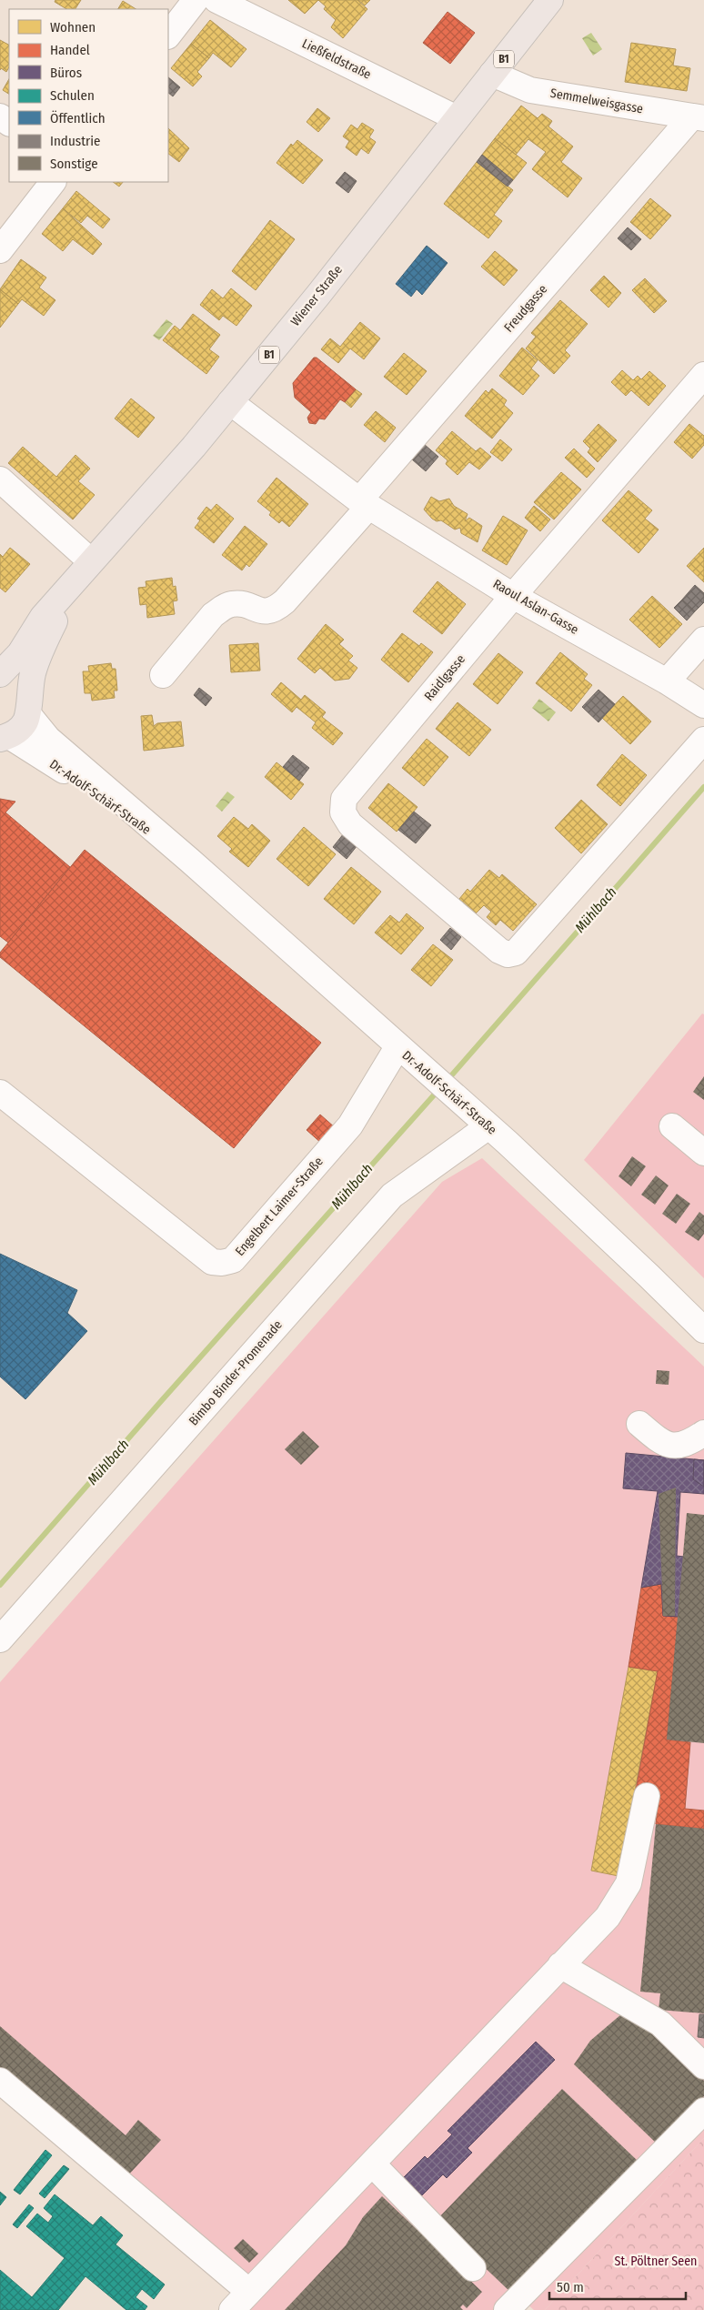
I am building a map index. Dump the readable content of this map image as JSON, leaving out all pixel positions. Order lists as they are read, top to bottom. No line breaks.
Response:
{"streets":{"main road":["B1","Wiener Straße"],"street":["Ließfeldstraße","Semmelweisgasse","Freudgasse","Raoul Aslan-Gasse","Raidlgasse","Dr.-Adolf-Schärf-Straße","Engelbert Laimer-Straße","Bimbo Binder-Promenade"]},"crossings":[["Ließfeldstraße","Wiener Straße"],["B1","Wiener Straße"],["B1","Dr.-Adolf-Schärf-Straße"],["Semmelweisgasse","Wiener Straße"],["Semmelweisgasse","Freudgasse"],["Wiener Straße","Raoul Aslan-Gasse"],["Freudgasse","Raoul Aslan-Gasse"],["Raoul Aslan-Gasse","Raidlgasse"],["Dr.-Adolf-Schärf-Straße","Engelbert Laimer-Straße"],["Dr.-Adolf-Schärf-Straße","Bimbo Binder-Promenade"]],"water":["Mühlbach"],"parks":["St. Pöltner Seen"],"legend":["Wohnen","Handel","Büros","Schulen","Öffentlich","Industrie","Sonstige"],"scale_bar":"50 m"}
